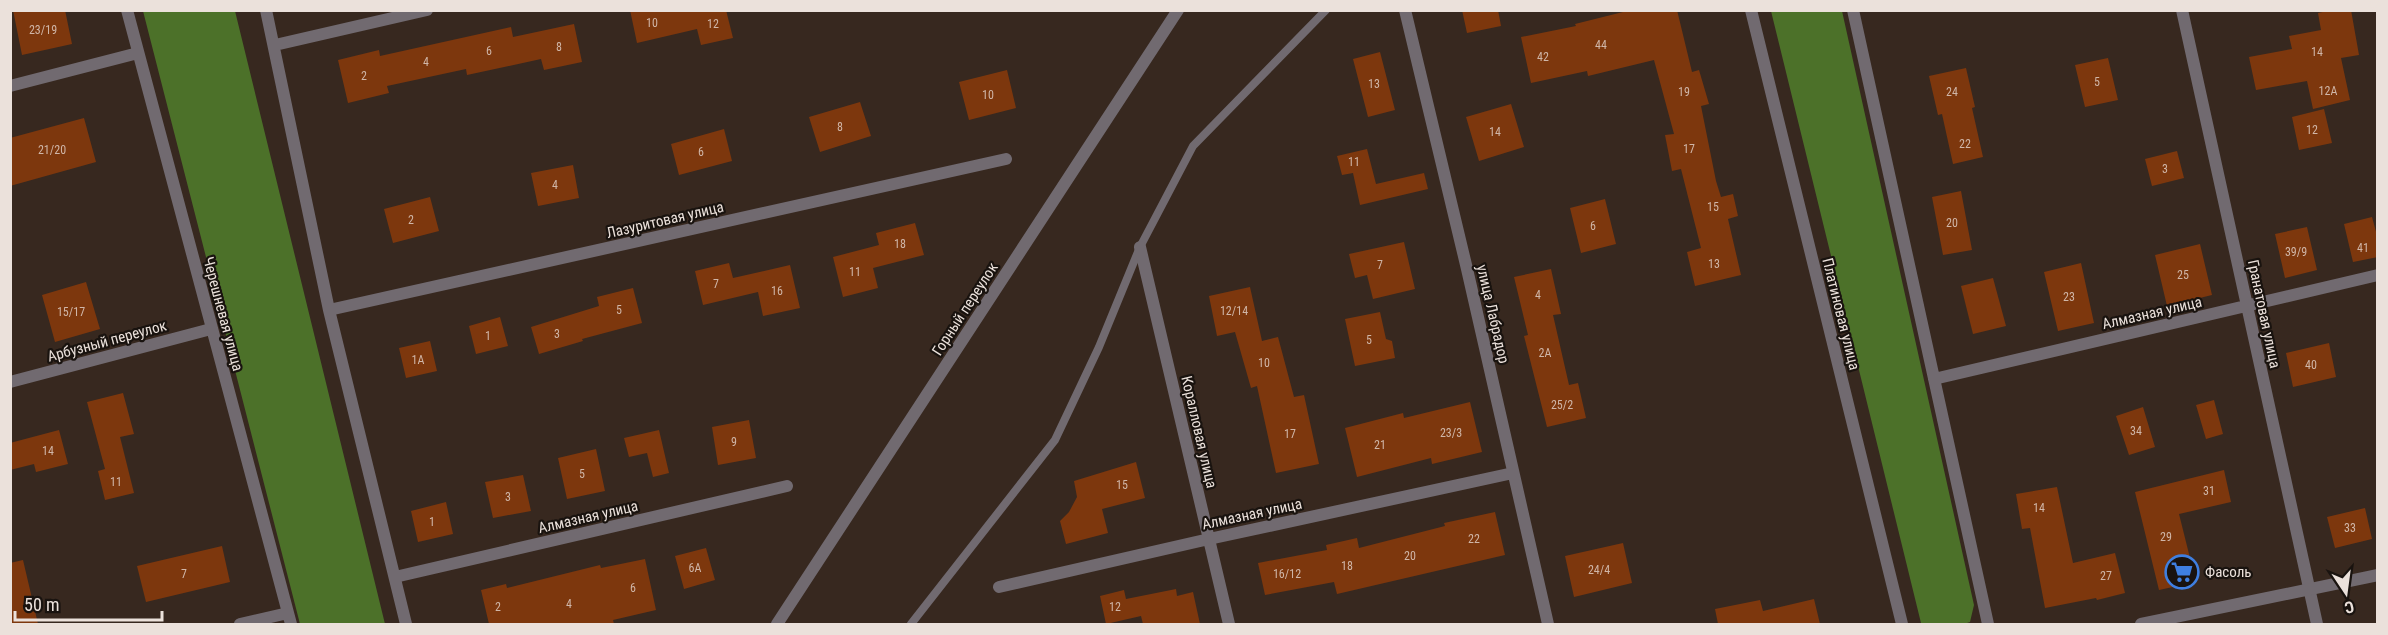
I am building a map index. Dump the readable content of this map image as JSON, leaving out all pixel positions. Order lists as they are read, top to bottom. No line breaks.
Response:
{"streets":{"street":["Лазуритовая улица","Горный переулок","Алмазная улица","Черешневая улица","улица Лабрадор","Платиновая улица","Гранатовая улица","Арбузный переулок","Коралловая улица"]},"crossings":[["Алмазная улица","улица Лабрадор"],["Алмазная улица","Гранатовая улица"],["Алмазная улица","Коралловая улица"],["Черешневая улица","Арбузный переулок"]],"places":{"supermarket":["Фасоль"]},"house_numbers":["10","12","23/19","44","8","6","14","42","4","2","5","13","12А","19","24","10","8","12","14","22","17","21/20","6","11","3","4","15","2","20","6","18","41","39/9","13","7","11","25","7","16","4","23","5","12/14","15/17","3","1","5","2А","1А","10","40","25/2","34","23/3","17","9","21","14","5","11","15","31","3","14","1","33","29","22","20","18","6А","24/4","7","16/12","27","6","4","2","12"],"scale_bar":"50 m","north":"bottom"}
